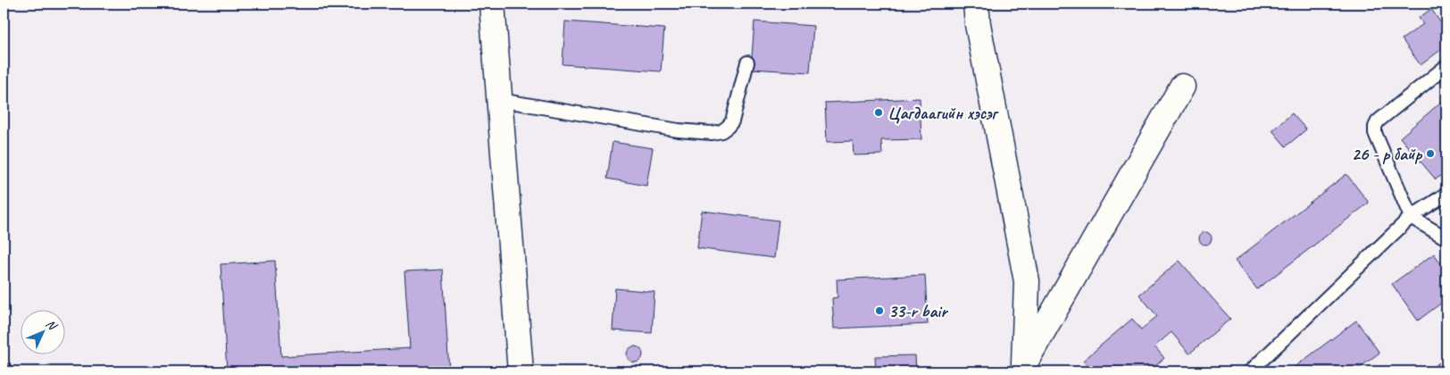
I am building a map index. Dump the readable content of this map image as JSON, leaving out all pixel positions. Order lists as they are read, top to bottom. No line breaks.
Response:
{"places":["Цагдаагийн хэсэг","26 - р байр","33-r bair"],"north":"top right"}
